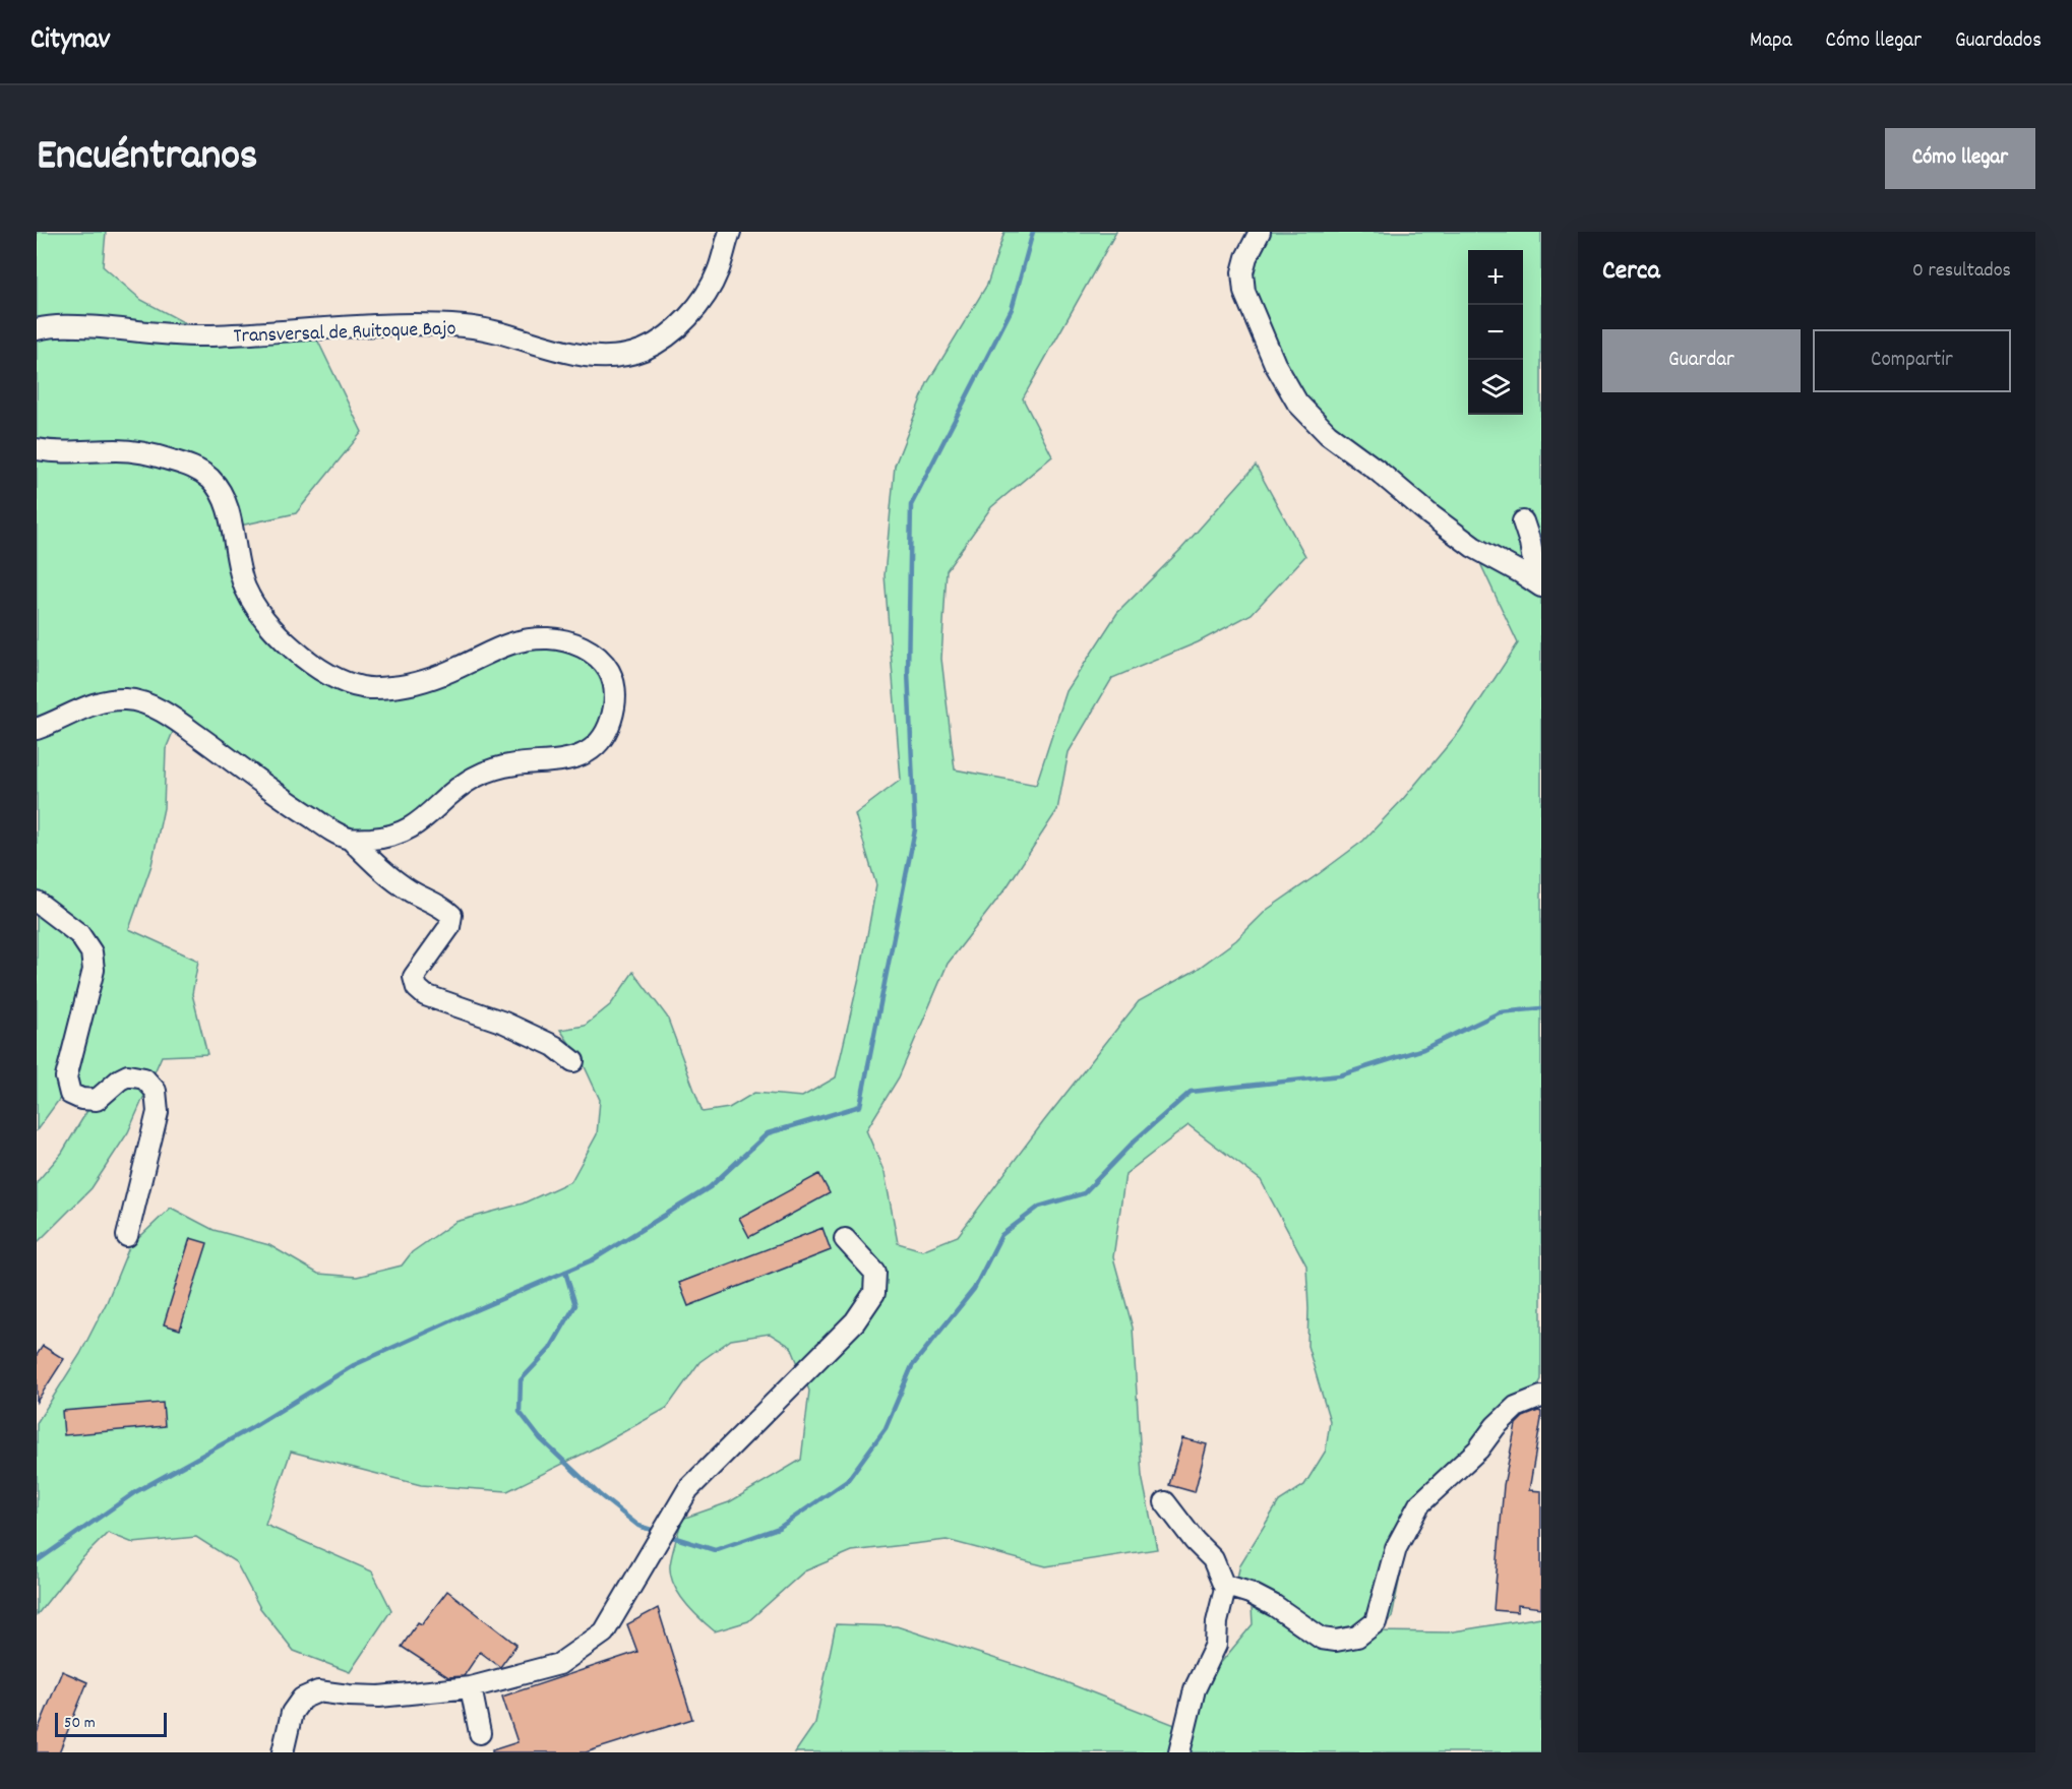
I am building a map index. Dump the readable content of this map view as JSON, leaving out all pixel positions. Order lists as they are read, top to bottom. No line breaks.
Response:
{"streets":{"street":["Transversal de Ruitoque Bajo"]},"scale_bar":"50 m","page":{"header":"Citynav","nav":["Mapa","Cómo llegar","Guardados"],"title":"Encuéntranos","buttons":["Cómo llegar",["Guardar","Compartir"]],"heading":["Cerca","0 resultados"],"map_buttons":["+","−"],"scale":"50 m"}}
